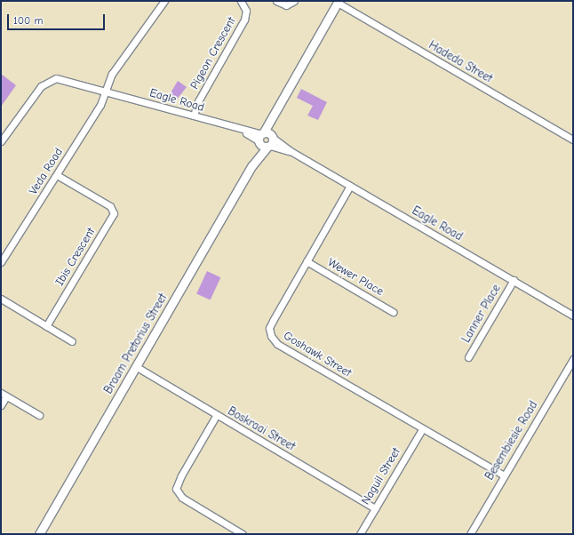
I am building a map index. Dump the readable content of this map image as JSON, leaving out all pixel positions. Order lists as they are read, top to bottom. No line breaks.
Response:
{"streets":{"street":["Pigeon Crescent","Hadeda Street","Eagle Road","Veda Road","Ibis Crescent","Wewer Place","Lanner Place","Braam Pretorius Street","Goshawk Street","Boskraai Street","Besembiesie Road","Naguil Street"]},"crossings":[["Pigeon Crescent","Eagle Road"],["Hadeda Street","Braam Pretorius Street"],["Eagle Road","Veda Road"],["Eagle Road","Lanner Place"],["Eagle Road","Braam Pretorius Street"],["Eagle Road","Goshawk Street"],["Veda Road","Ibis Crescent"],["Wewer Place","Goshawk Street"],["Braam Pretorius Street","Boskraai Street"],["Goshawk Street","Besembiesie Road"],["Goshawk Street","Naguil Street"],["Boskraai Street","Naguil Street"]],"scale_bar":"100 m"}
